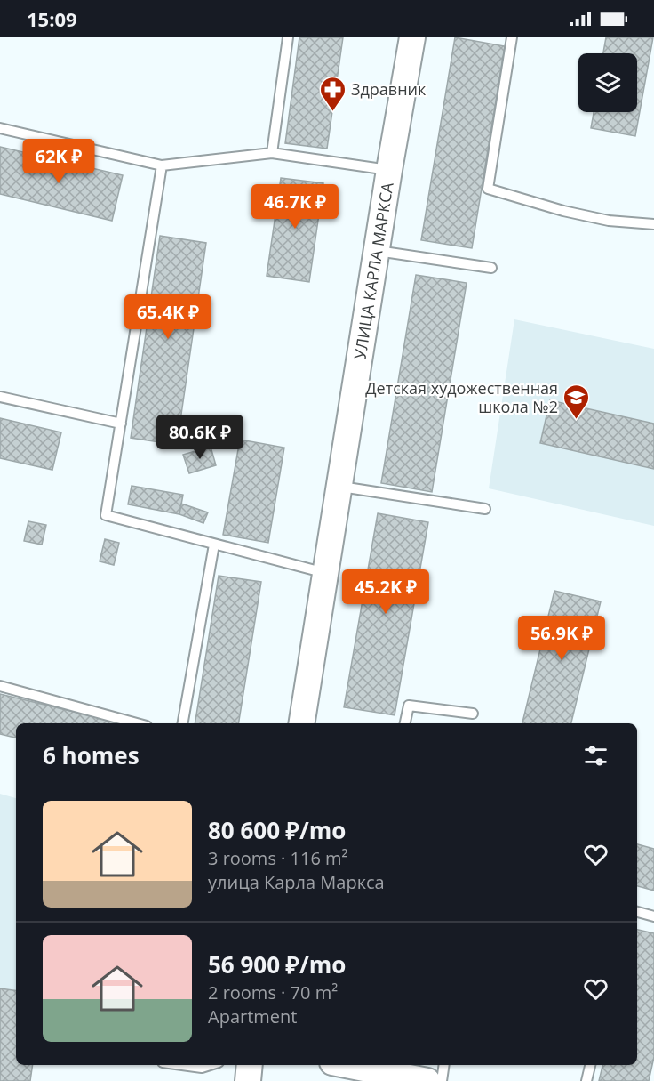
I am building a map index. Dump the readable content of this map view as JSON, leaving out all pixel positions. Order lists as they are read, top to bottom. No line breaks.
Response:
{"streets":{"street":["УЛИЦА КАРЛА МАРКСА"]},"places":{"pharmacy":["Здравник"],"school or university":["Детская художественная школа №2"]},"page":{"status":"15:09","price":["62K ₽","46.7K ₽","65.4K ₽","80.6K ₽","45.2K ₽","56.9K ₽"],"heading":"6 homes","list":[{"name":"80 600 ₽/mo","note":"3 rooms · 116 m² · улица Карла Маркса"},{"name":"56 900 ₽/mo","note":"2 rooms · 70 m² · Apartment"}]}}
